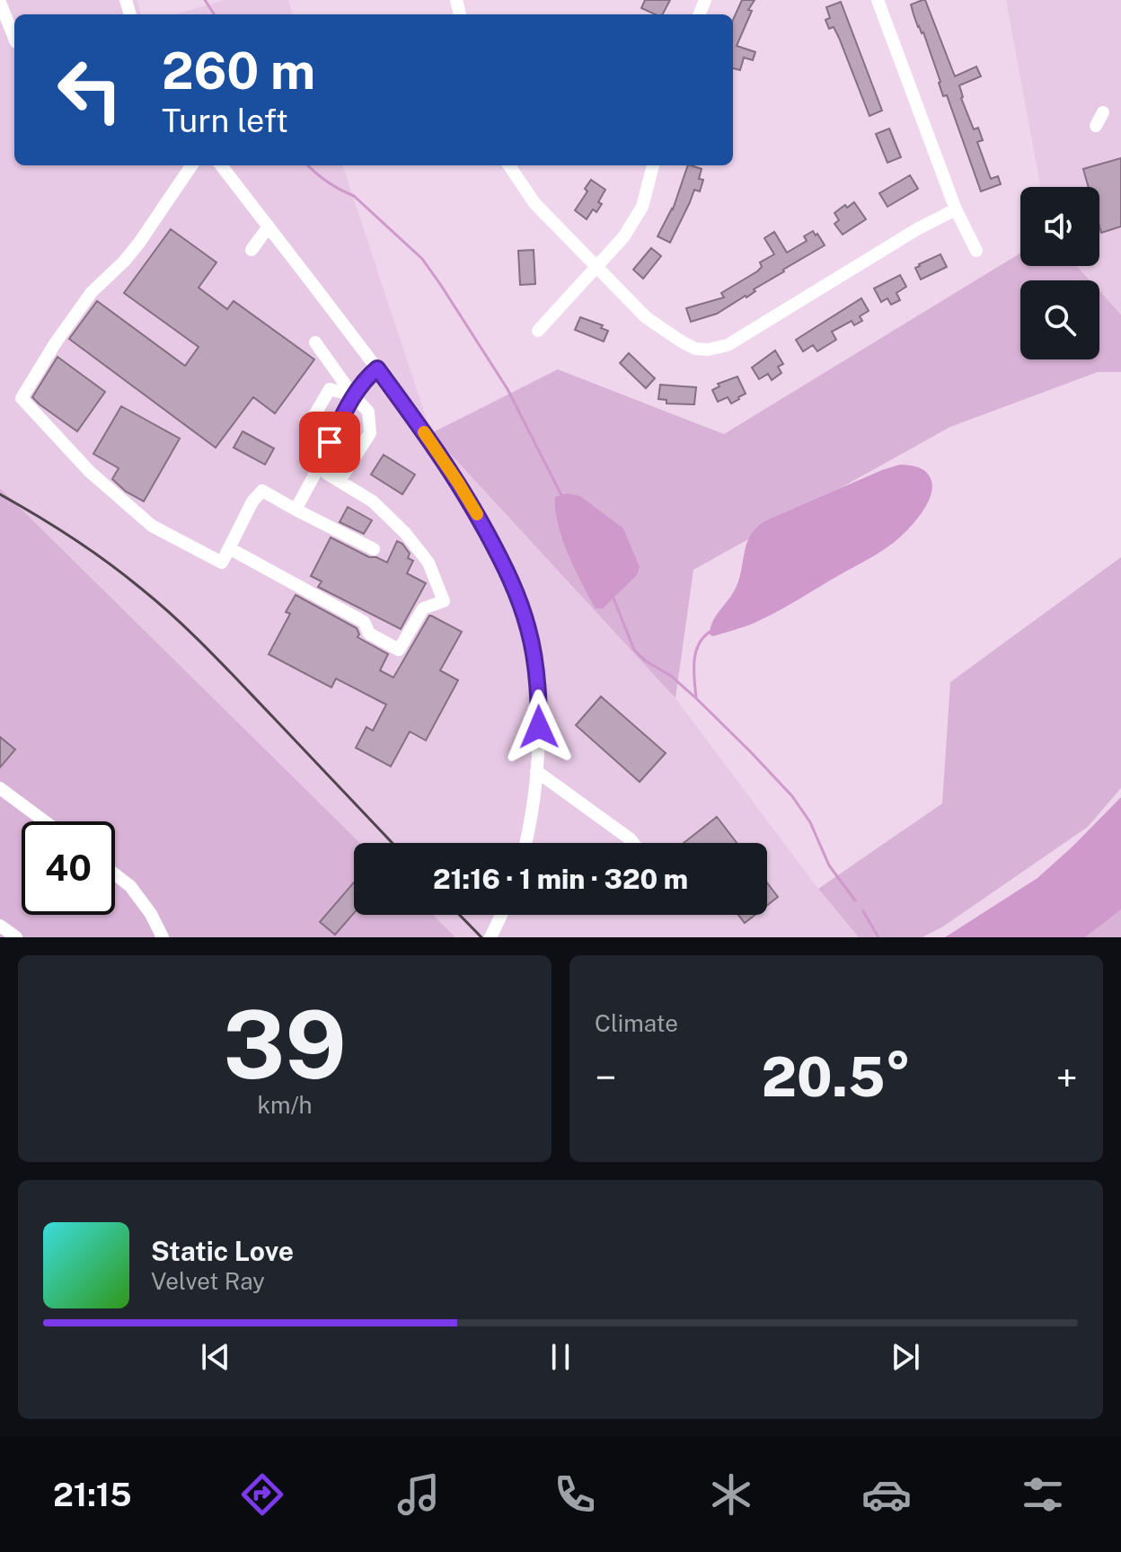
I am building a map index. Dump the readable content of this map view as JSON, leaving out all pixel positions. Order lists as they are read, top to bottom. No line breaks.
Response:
{"page":{"turn":["260 m","Turn left"],"limit":"40","trip":"21:16 · 1 min · 320 m","tile":[["39","km/h"],"Climate"],"heat":["−","20.5°","+"],"song":["Static Love","Velvet Ray"],"tabs":"21:15"}}
